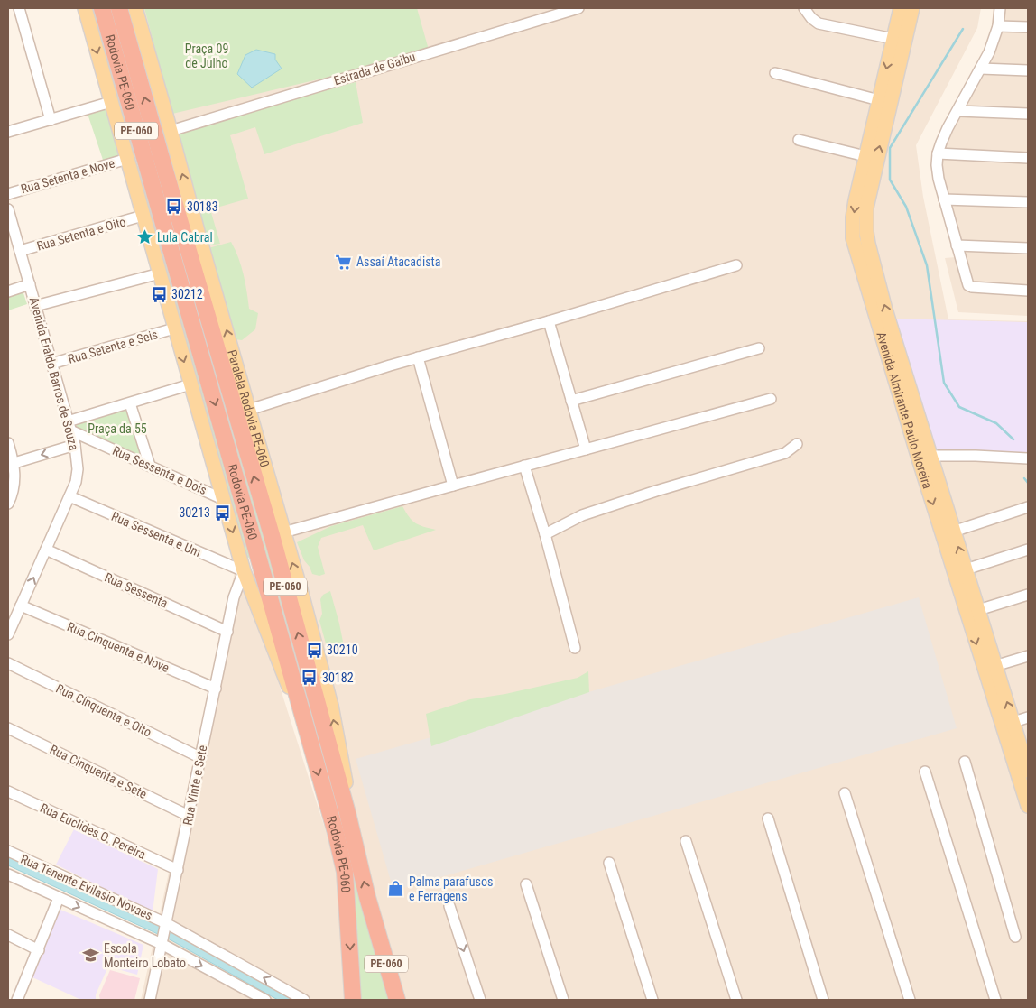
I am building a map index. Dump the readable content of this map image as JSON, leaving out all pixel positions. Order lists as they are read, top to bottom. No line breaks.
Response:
{"streets":{"highway":["Rodovia PE-060","PE-060"],"main road":["Paralela Rodovia PE-060","Avenida Almirante Paulo Moreira"],"street":["Estrada de Gaibu","Rua Setenta e Nove","Rua Setenta e Oito","Rua Setenta e Seis","Avenida Eraldo Barros de Souza","Rua Sessenta e Dois","Rua Sessenta e Um","Rua Sessenta","Rua Cinquenta e Nove","Rua Cinquenta e Oito","Rua Cinquenta e Sete","Rua Vinte e Sete","Rua Euclides O. Pereira","Rua Tenente Evilasio Novaes"]},"crossings":[["Estrada de Gaibu","Paralela Rodovia PE-060"],["Rodovia PE-060","PE-060"],["Rodovia PE-060","Paralela Rodovia PE-060"],["PE-060","Rua Setenta e Nove"],["PE-060","Rua Setenta e Oito"],["PE-060","Rua Setenta e Seis"],["PE-060","Rua Sessenta e Dois"],["PE-060","Rua Sessenta e Um"],["PE-060","Rua Vinte e Sete"],["Rua Setenta e Oito","Avenida Eraldo Barros de Souza"],["Rua Setenta e Seis","Avenida Eraldo Barros de Souza"],["Avenida Eraldo Barros de Souza","Rua Sessenta e Dois"],["Avenida Eraldo Barros de Souza","Rua Sessenta e Um"],["Avenida Eraldo Barros de Souza","Rua Sessenta"],["Avenida Eraldo Barros de Souza","Rua Cinquenta e Nove"],["Rua Sessenta e Um","Rua Vinte e Sete"],["Rua Sessenta","Rua Vinte e Sete"],["Rua Cinquenta e Nove","Rua Vinte e Sete"],["Rua Cinquenta e Oito","Rua Vinte e Sete"],["Rua Cinquenta e Sete","Rua Vinte e Sete"],["Rua Vinte e Sete","Rua Euclides O. Pereira"],["Rua Vinte e Sete","Rua Tenente Evilasio Novaes"]],"parks":["Praça 09 de Julho","Praça da 55"],"places":{"bus stop":["30183","30212","30213","30210","30182"],"place":["Lula Cabral"],"supermarket":["Assaí Atacadista"],"shop":["Palma parafusos e Ferragens"],"school or university":["Escola Monteiro Lobato"]}}
